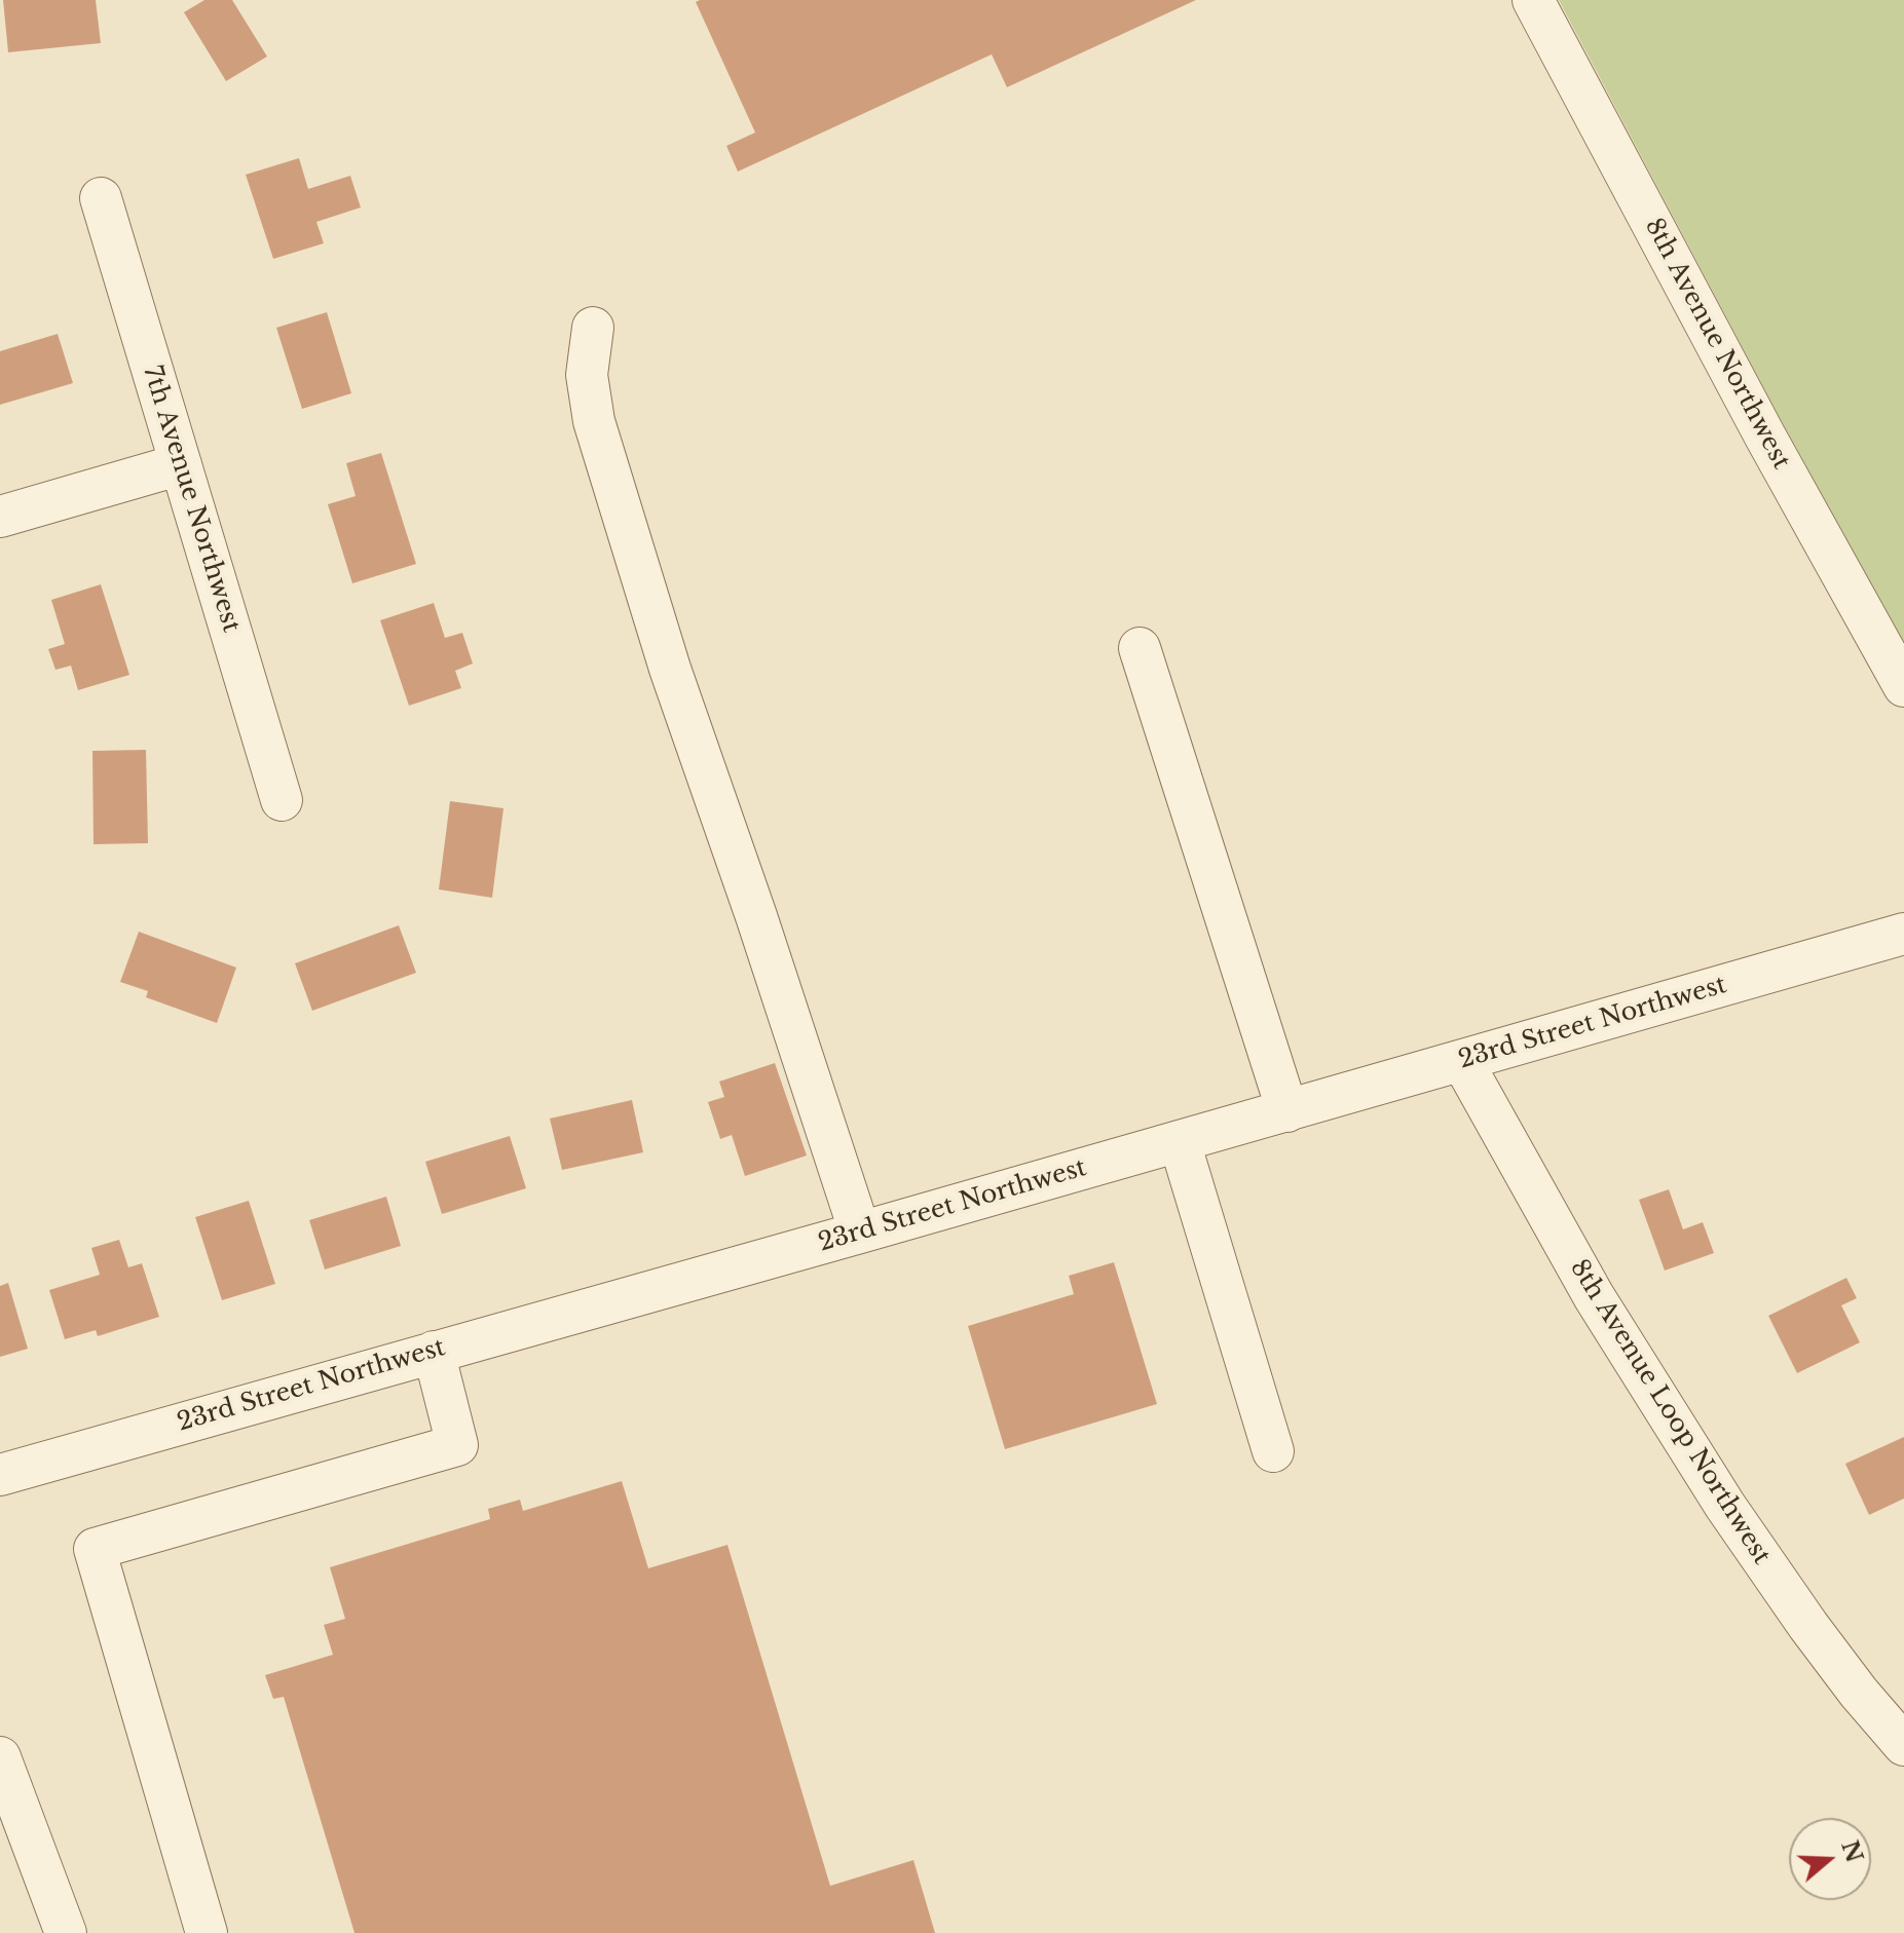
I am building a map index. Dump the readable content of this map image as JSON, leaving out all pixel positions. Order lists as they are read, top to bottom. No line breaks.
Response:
{"streets":{"street":["8th Avenue Northwest","7th Avenue Northwest","23rd Street Northwest","8th Avenue Loop Northwest"]},"crossings":[["23rd Street Northwest","8th Avenue Loop Northwest"]],"north":"right"}
